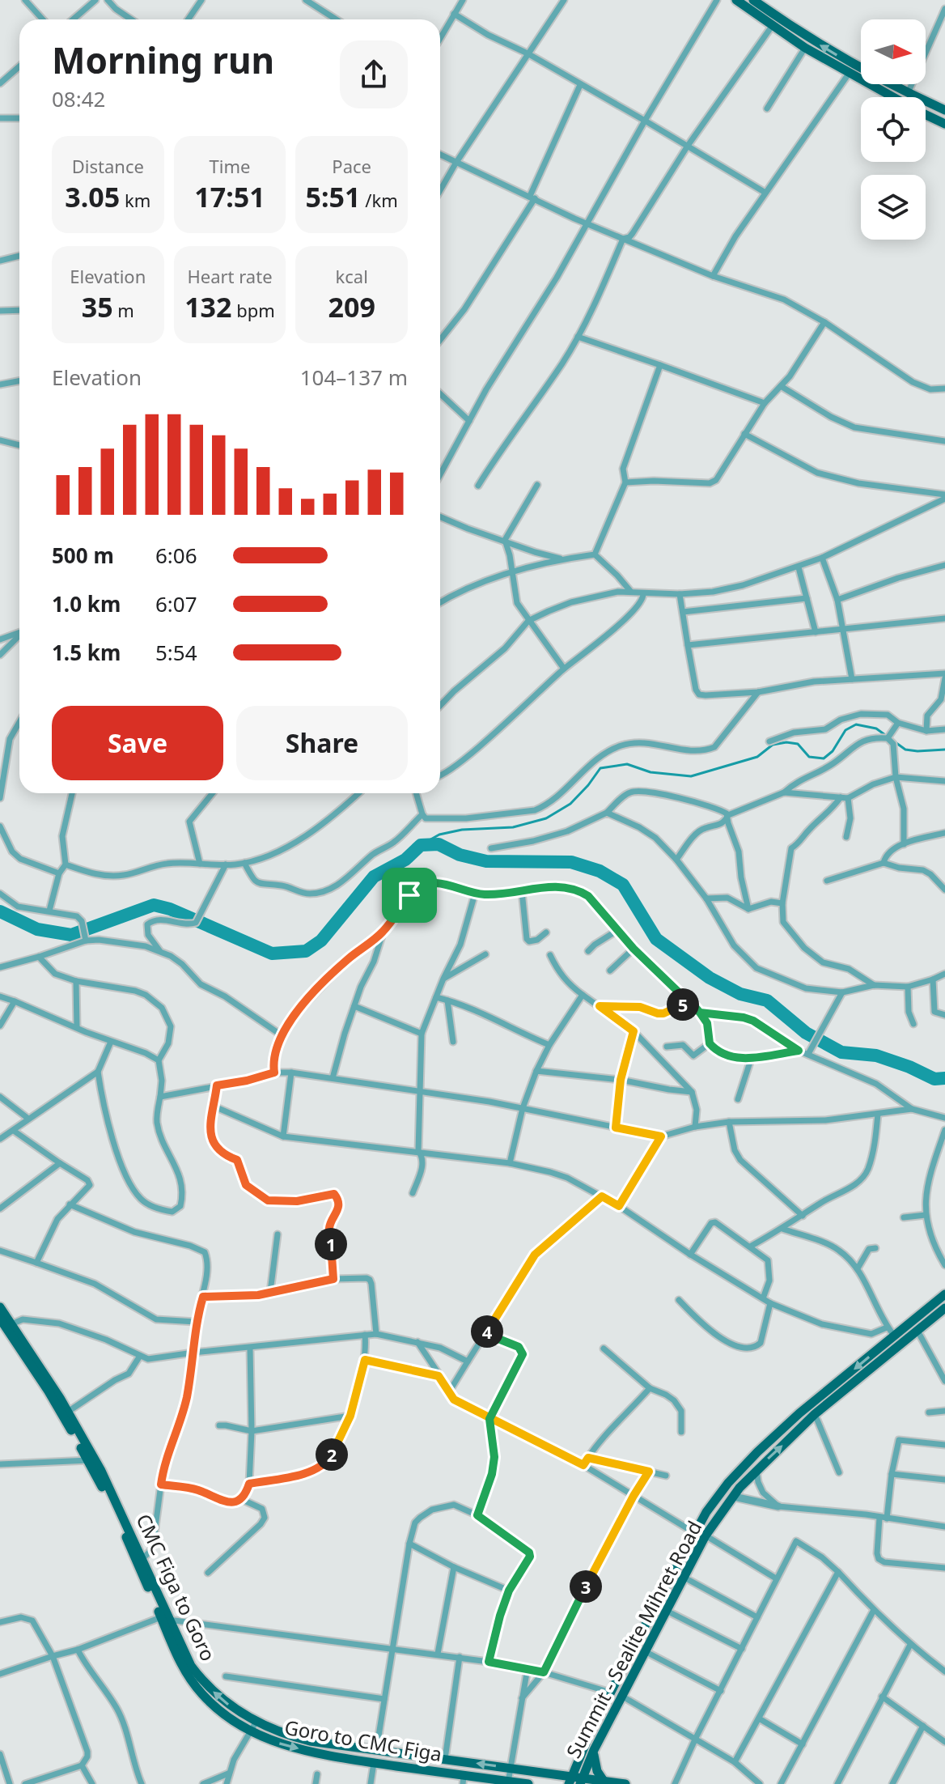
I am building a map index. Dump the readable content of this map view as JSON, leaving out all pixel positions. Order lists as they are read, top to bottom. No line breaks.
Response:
{"streets":{"main road":["CMC Figa to Goro","Summit - Sealite Mihret Road","Goro to CMC Figa"]},"crossings":[["CMC Figa to Goro","Summit - Sealite Mihret Road"],["CMC Figa to Goro","Goro to CMC Figa"]],"one_way":["Goro to CMC Figa"],"north":"right","page":{"heading":["Morning run","08:42"],"stats":[["Distance","3.05 km"],["Time","17:51"],["Pace","5:51 /km"],["Elevation","35 m"],["Heart rate","132 bpm"],["kcal","209"]],"chart":["Elevation","104–137 m"],"list":[{"name":"500 m","note":"6:06"},{"name":"1.0 km","note":"6:07"},{"name":"1.5 km","note":"5:54"}],"buttons":["Save","Share"],"pins":["5","1","4","2","3"]}}
